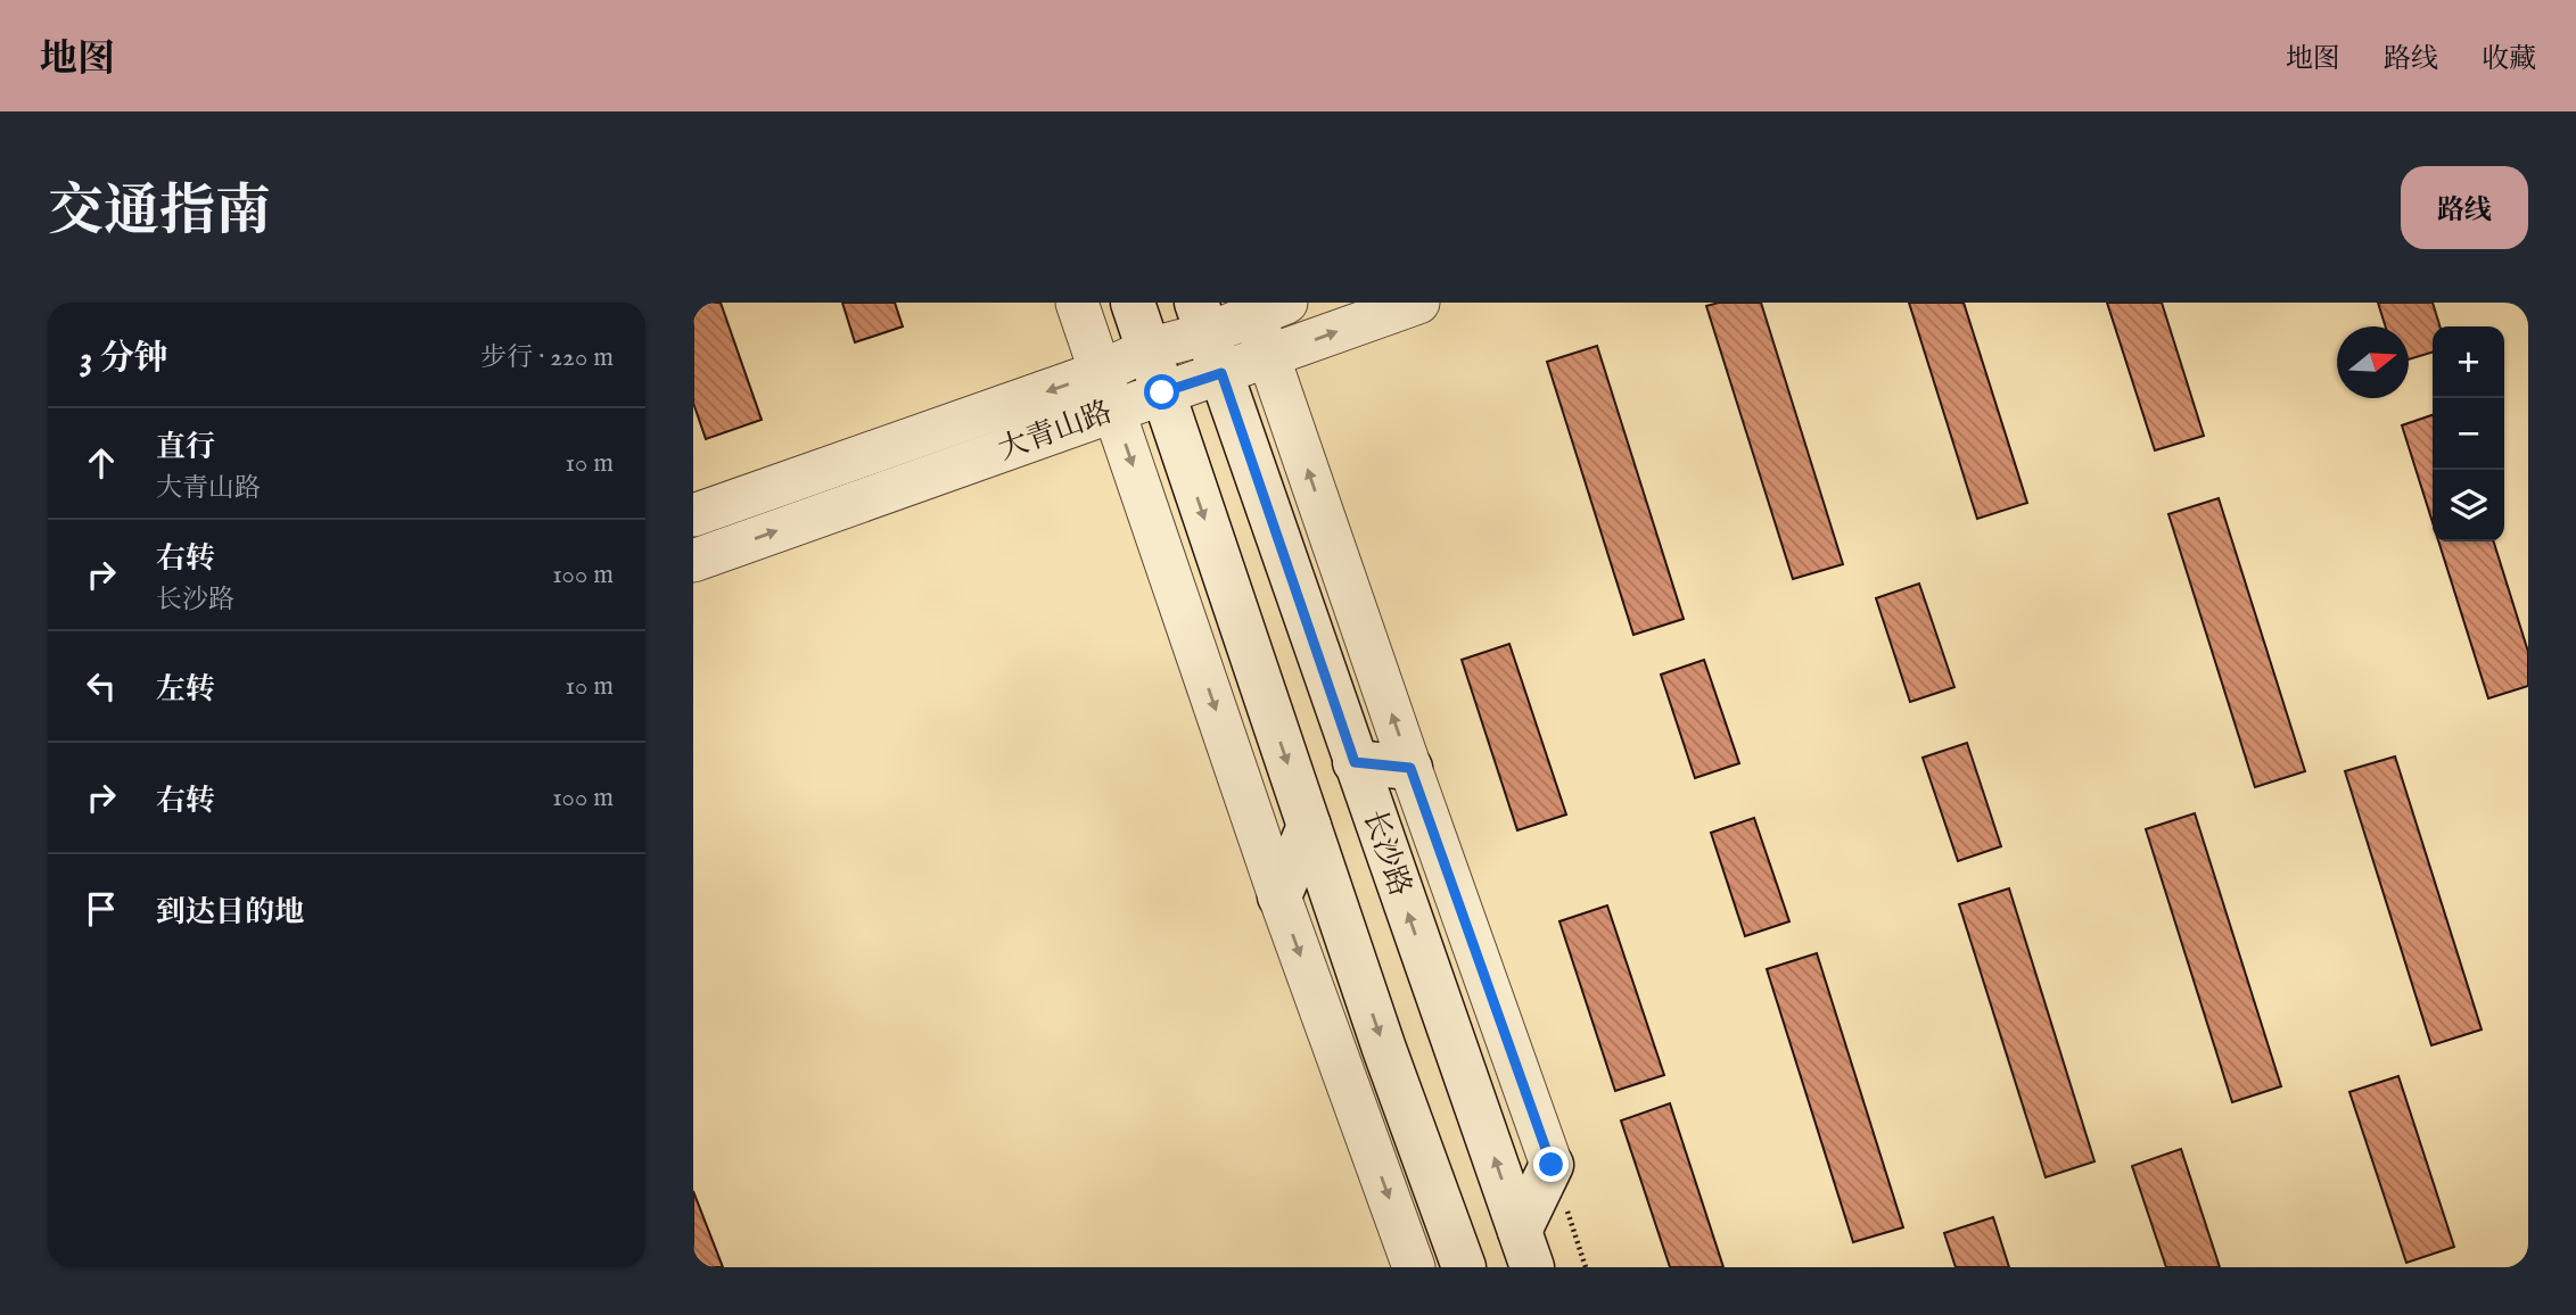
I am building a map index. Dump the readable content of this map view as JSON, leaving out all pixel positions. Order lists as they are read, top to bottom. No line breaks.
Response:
{"streets":{"main road":["长沙路"],"street":["大青山路"]},"crossings":[["大青山路","长沙路"]],"north":"right","page":{"header":"地图","nav":["地图","路线","收藏"],"title":"交通指南","buttons":"路线","heading":["3 分钟","步行 · 220 m"],"map_buttons":["+","−"],"list":[["直行","大青山路","10 m"],["右转","长沙路","100 m"],["左转","10 m"],["右转","100 m"],"到达目的地"]}}
